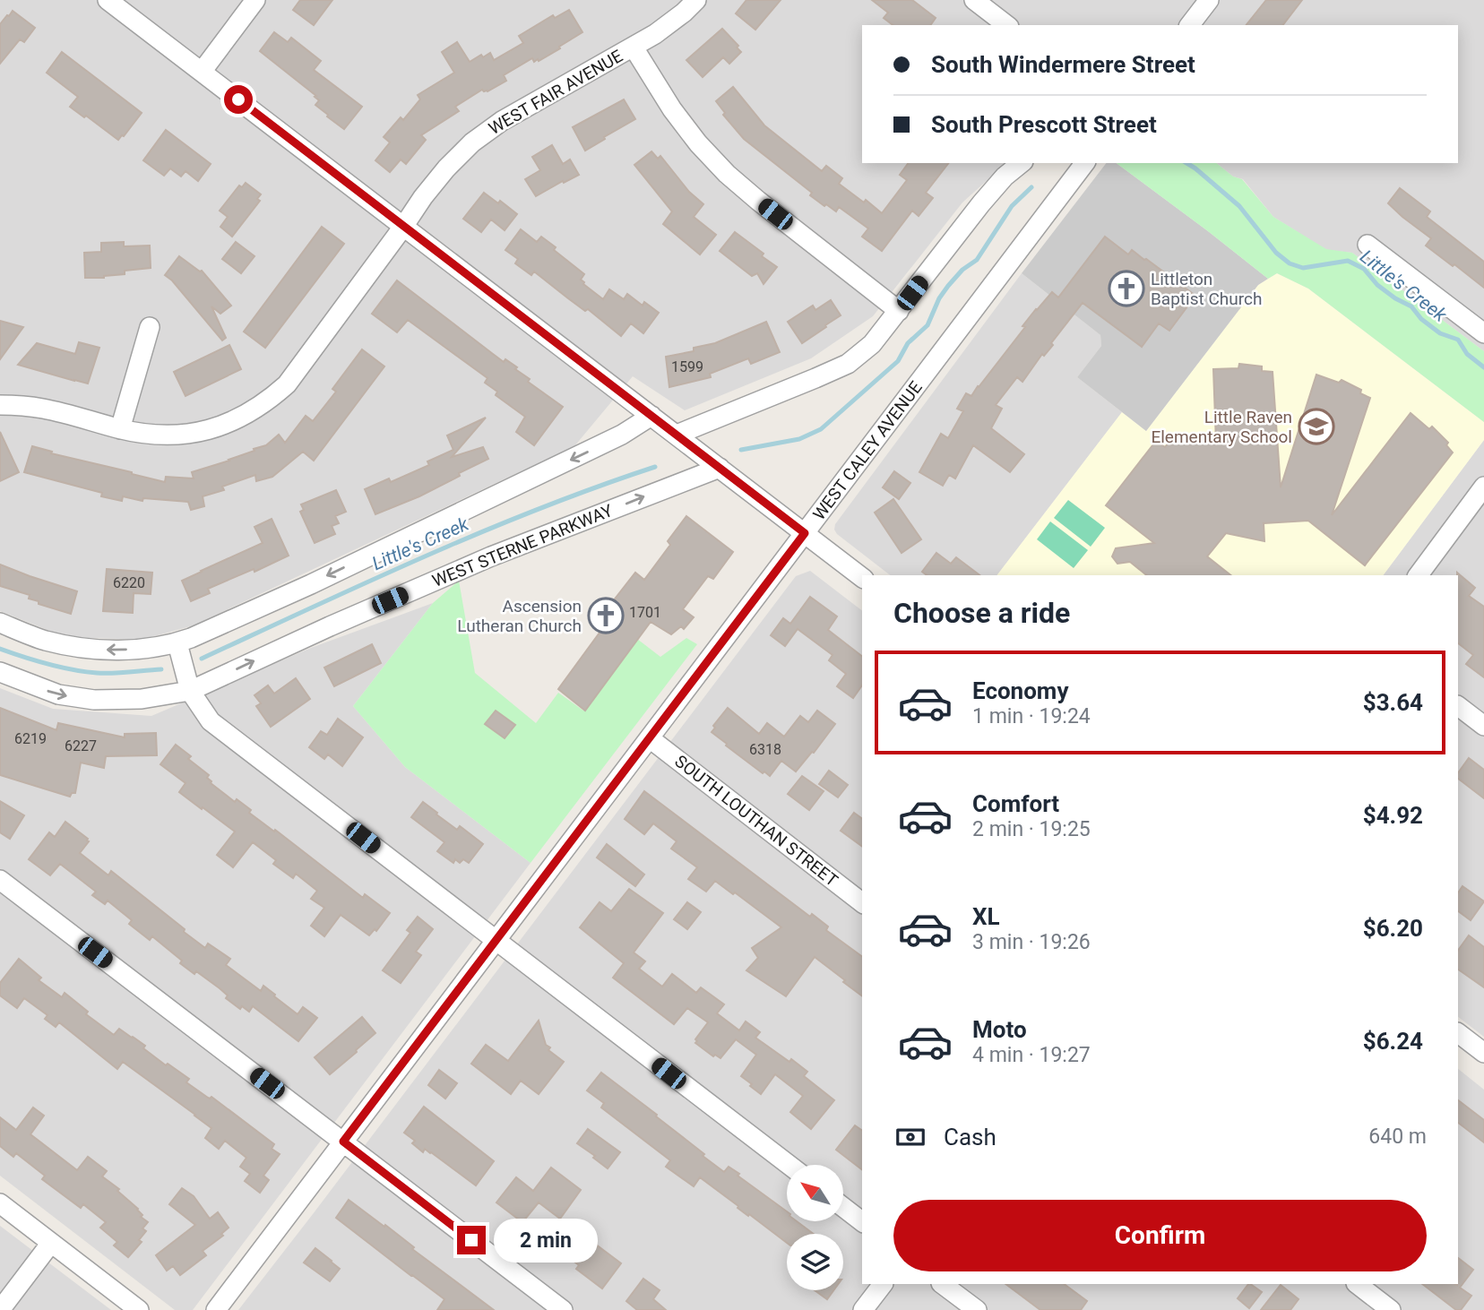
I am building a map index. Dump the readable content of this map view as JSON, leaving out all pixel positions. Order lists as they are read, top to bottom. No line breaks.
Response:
{"streets":{"street":["WEST FAIR AVENUE","WEST CALEY AVENUE","WEST STERNE PARKWAY","SOUTH LOUTHAN STREET"]},"crossings":[["WEST CALEY AVENUE","SOUTH LOUTHAN STREET"]],"water":["Little's Creek"],"places":{"church":["Littleton Baptist Church","Ascension Lutheran Church"],"school or university":["Little Raven Elementary School"]},"house_numbers":["1599","6220","1701","6219","6227","6318"],"north":"top left","page":{"banner":["South Windermere Street","South Prescott Street"],"heading":"Choose a ride","list":[{"name":"Economy","note":"1 min · 19:24","value":"$3.64"},{"name":"Comfort","note":"2 min · 19:25","value":"$4.92"},{"name":"XL","note":"3 min · 19:26","value":"$6.20"},{"name":"Moto","note":"4 min · 19:27","value":"$6.24"}],"pay":["Cash","640 m"],"buttons":"Confirm","bubble":"2 min"}}
